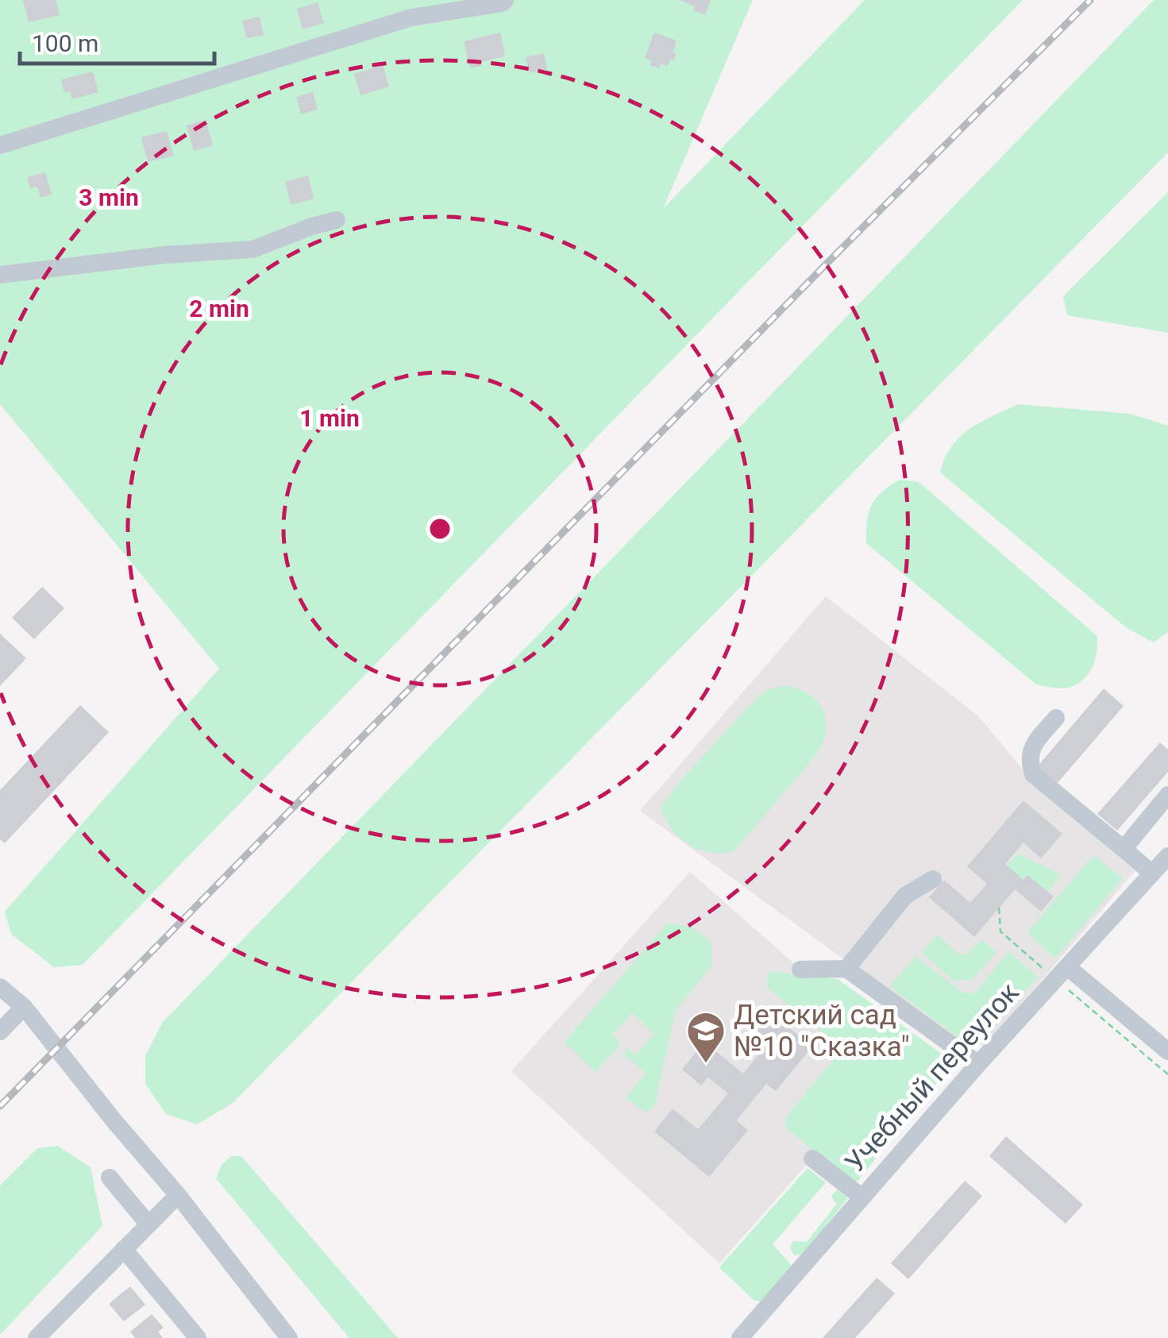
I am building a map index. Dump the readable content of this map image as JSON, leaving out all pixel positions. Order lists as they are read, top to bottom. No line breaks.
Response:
{"streets":{"street":["Учебный переулок"]},"places":{"school or university":["Детский сад №10 \"Сказка\""]},"scale_bar":"100 m","rings":["3 min","2 min","1 min"]}
